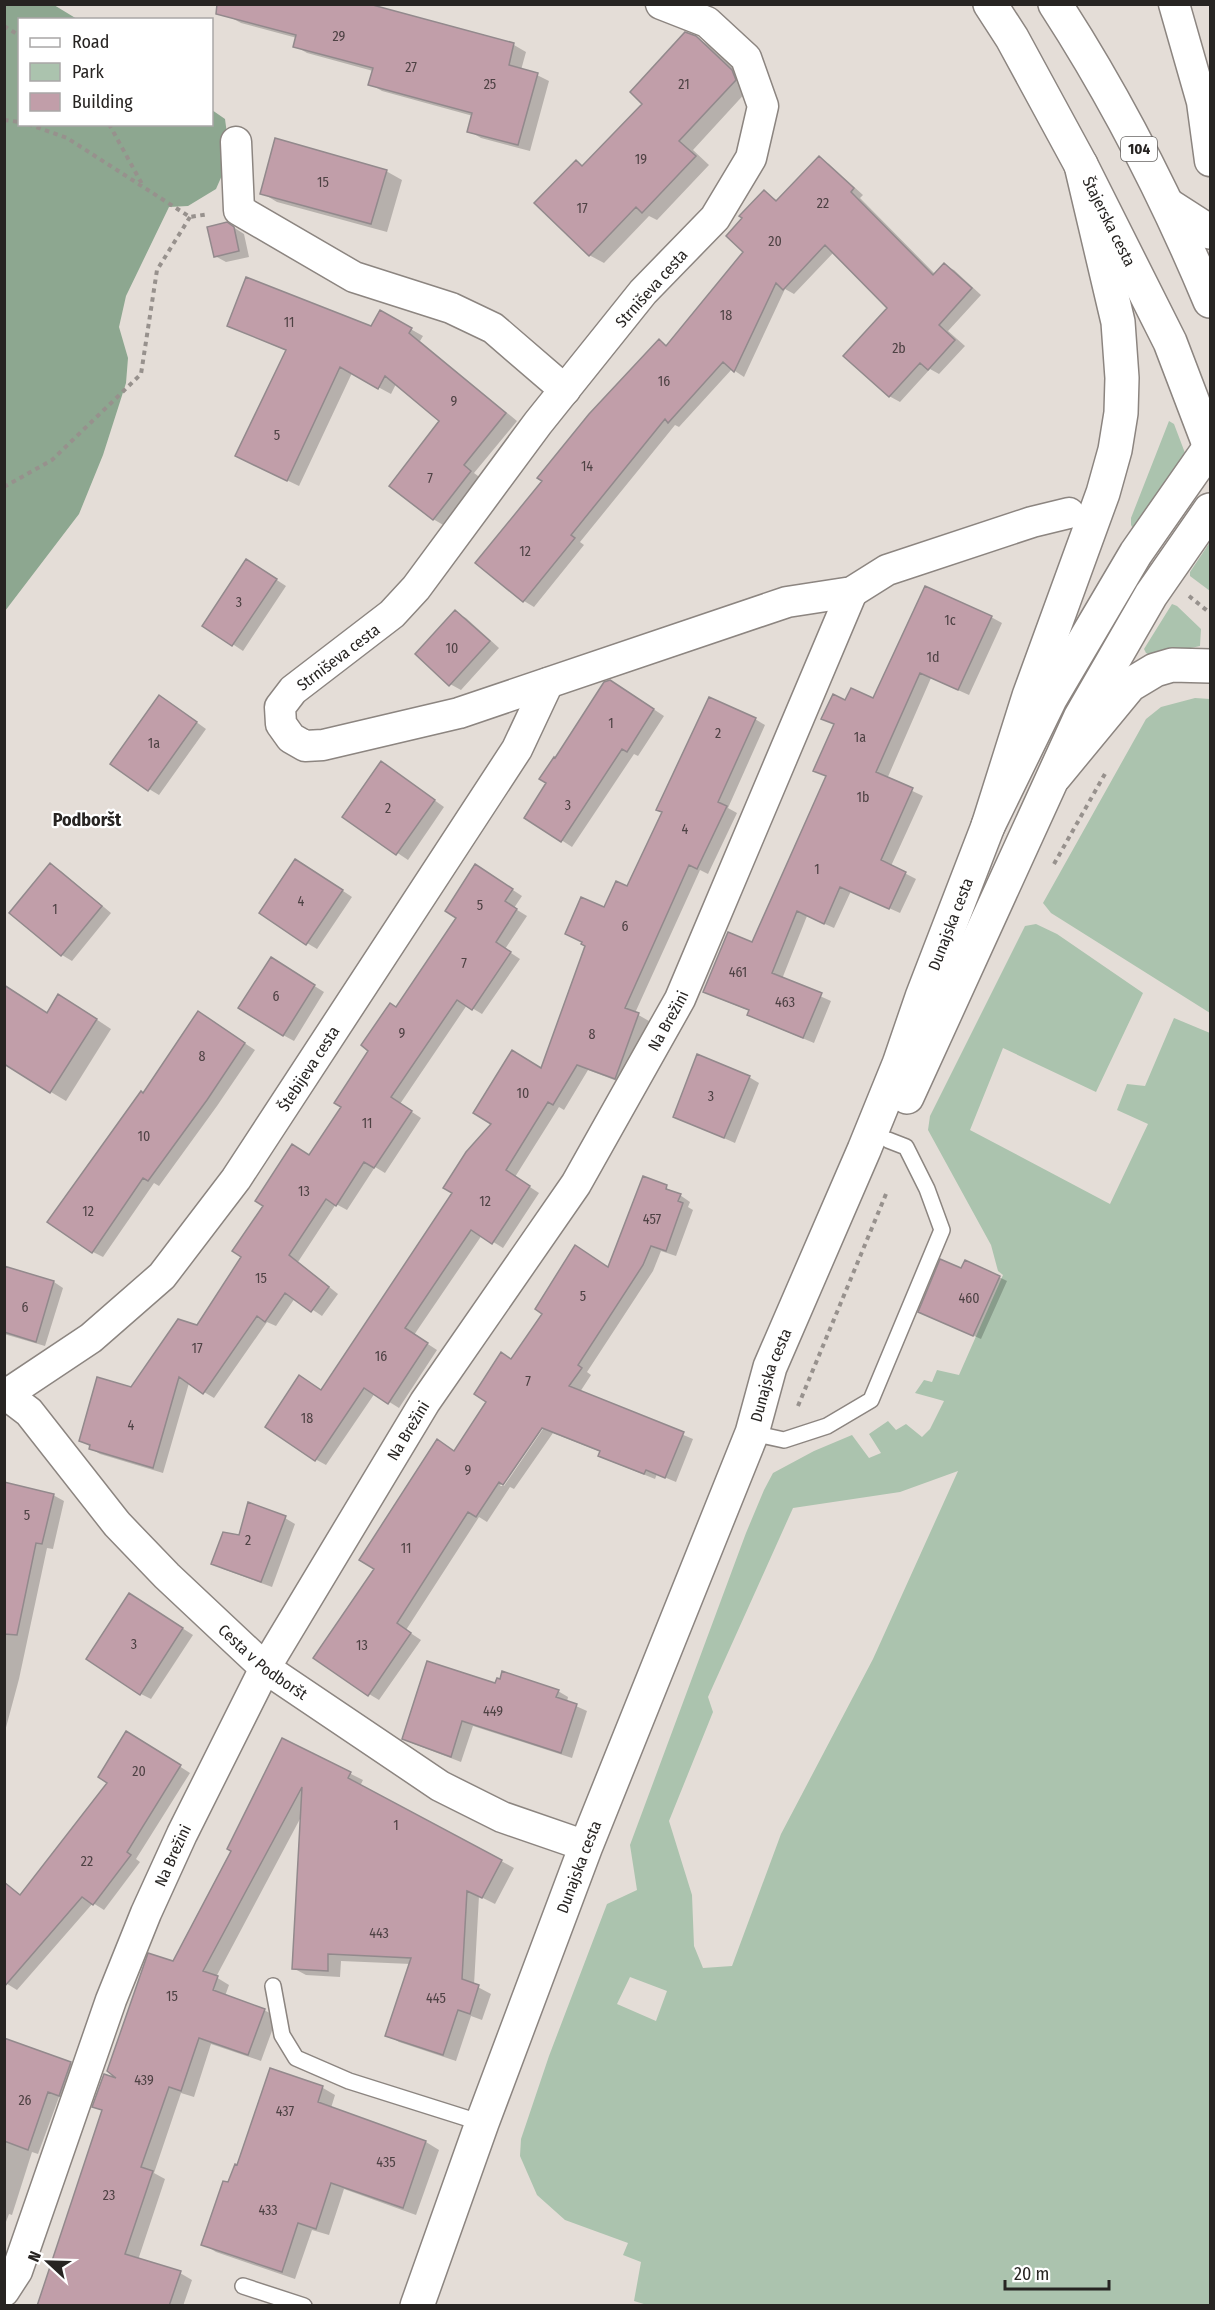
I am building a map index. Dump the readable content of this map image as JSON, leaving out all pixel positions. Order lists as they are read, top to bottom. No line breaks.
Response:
{"streets":{"main road":["104","Štajerska cesta","Dunajska cesta"],"street":["Strniševa cesta","Na Brežini","Štebijeva cesta","Cesta v Podboršt"]},"crossings":[["Štajerska cesta","Dunajska cesta"],["Strniševa cesta","Na Brežini"],["Strniševa cesta","Štebijeva cesta"],["Dunajska cesta","Cesta v Podboršt"],["Na Brežini","Cesta v Podboršt"],["Štebijeva cesta","Cesta v Podboršt"]],"districts":["Podboršt"],"house_numbers":["29","27","25","21","19","15","22","17","20","18","11","2b","16","9","5","14","7","12","3","1c","10","1d","1","2","1a","1a","1b","3","2","4","1","4","5","1","6","7","461","6","463","9","8","8","10","3","11","10","13","12","12","457","15","5","460","6","17","16","7","18","4","9","5","2","11","3","13","449","20","1","22","443","15","445","439","26","437","435","23","433"],"legend":["Road","Park","Building"],"scale_bar":"20 m","north":"left"}
